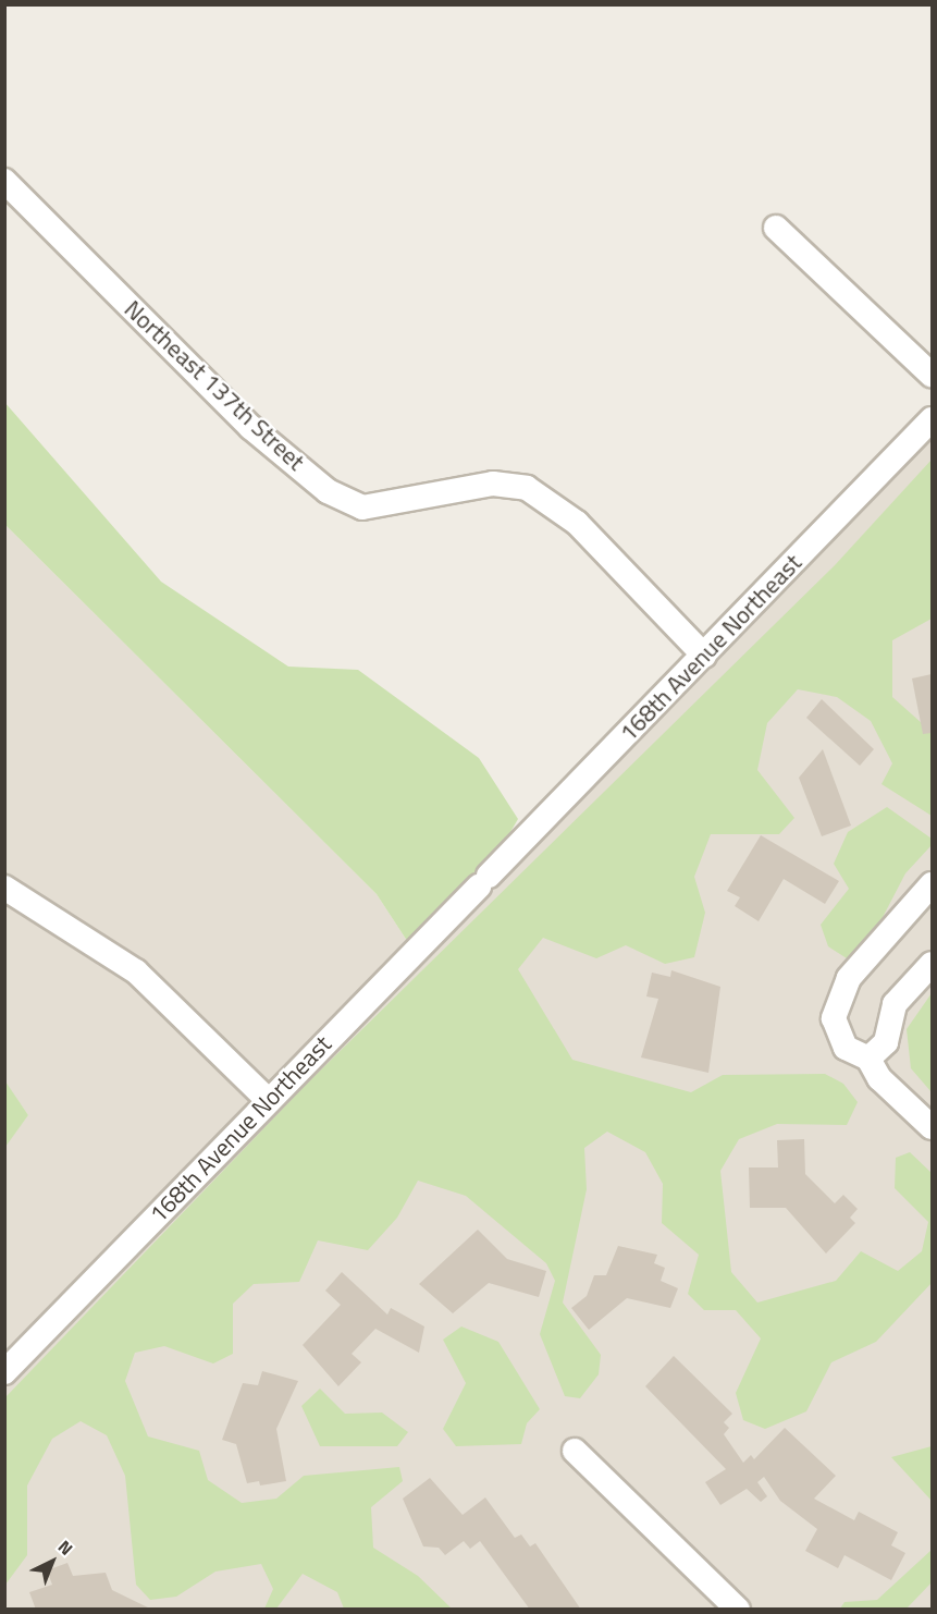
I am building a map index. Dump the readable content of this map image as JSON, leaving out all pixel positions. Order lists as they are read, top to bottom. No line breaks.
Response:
{"streets":{"street":["Northeast 137th Street","168th Avenue Northeast"]},"crossings":[["Northeast 137th Street","168th Avenue Northeast"]],"north":"top right"}
